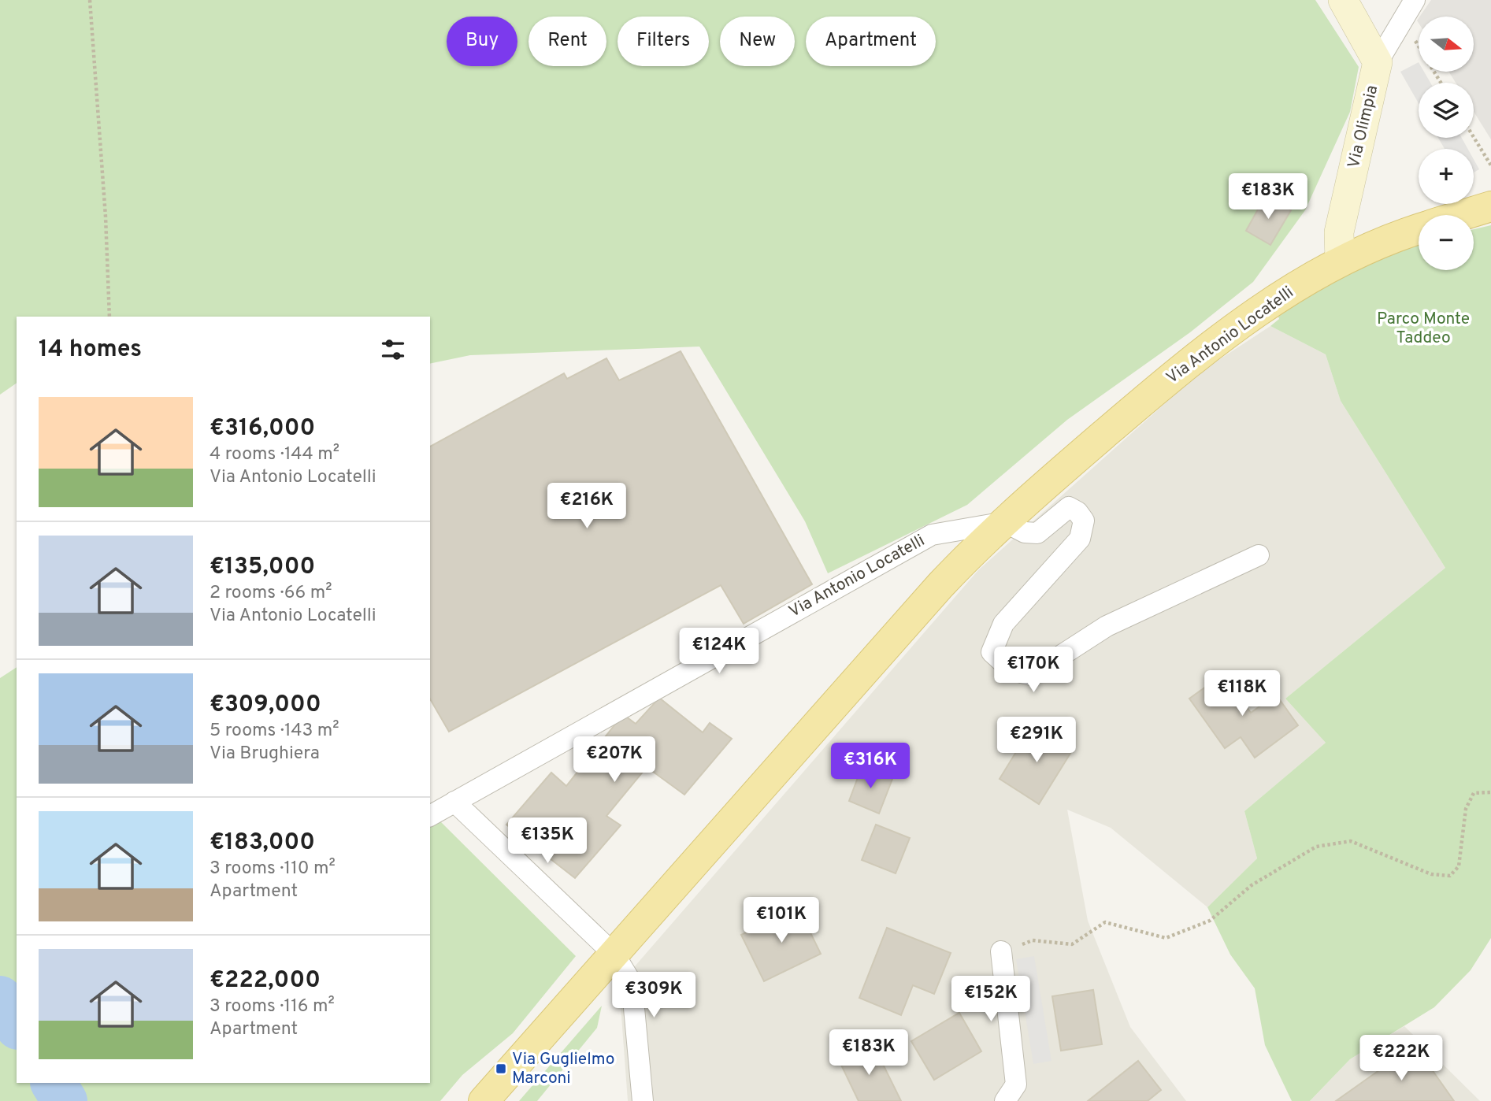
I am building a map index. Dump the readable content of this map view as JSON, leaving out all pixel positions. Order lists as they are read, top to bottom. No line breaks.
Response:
{"streets":{"main road":["Via Olimpia","Via Antonio Locatelli"]},"crossings":[["Via Olimpia","Via Antonio Locatelli"]],"parks":["Parco Monte Taddeo"],"places":{"transit":["Via Guglielmo Marconi"]},"north":"right","page":{"map_buttons":["+","−"],"chip":["Buy","Rent","Filters","New","Apartment"],"price":["€183K","€216K","€124K","€170K","€118K","€291K","€207K","€316K","€135K","€101K","€309K","€152K","€183K","€222K"],"heading":"14 homes","list":[{"name":"€316,000","note":"4 rooms · 144 m² · Via Antonio Locatelli"},{"name":"€135,000","note":"2 rooms · 66 m² · Via Antonio Locatelli"},{"name":"€309,000","note":"5 rooms · 143 m² · Via Brughiera"},{"name":"€183,000","note":"3 rooms · 110 m² · Apartment"},{"name":"€222,000","note":"3 rooms · 116 m² · Apartment"}]}}
